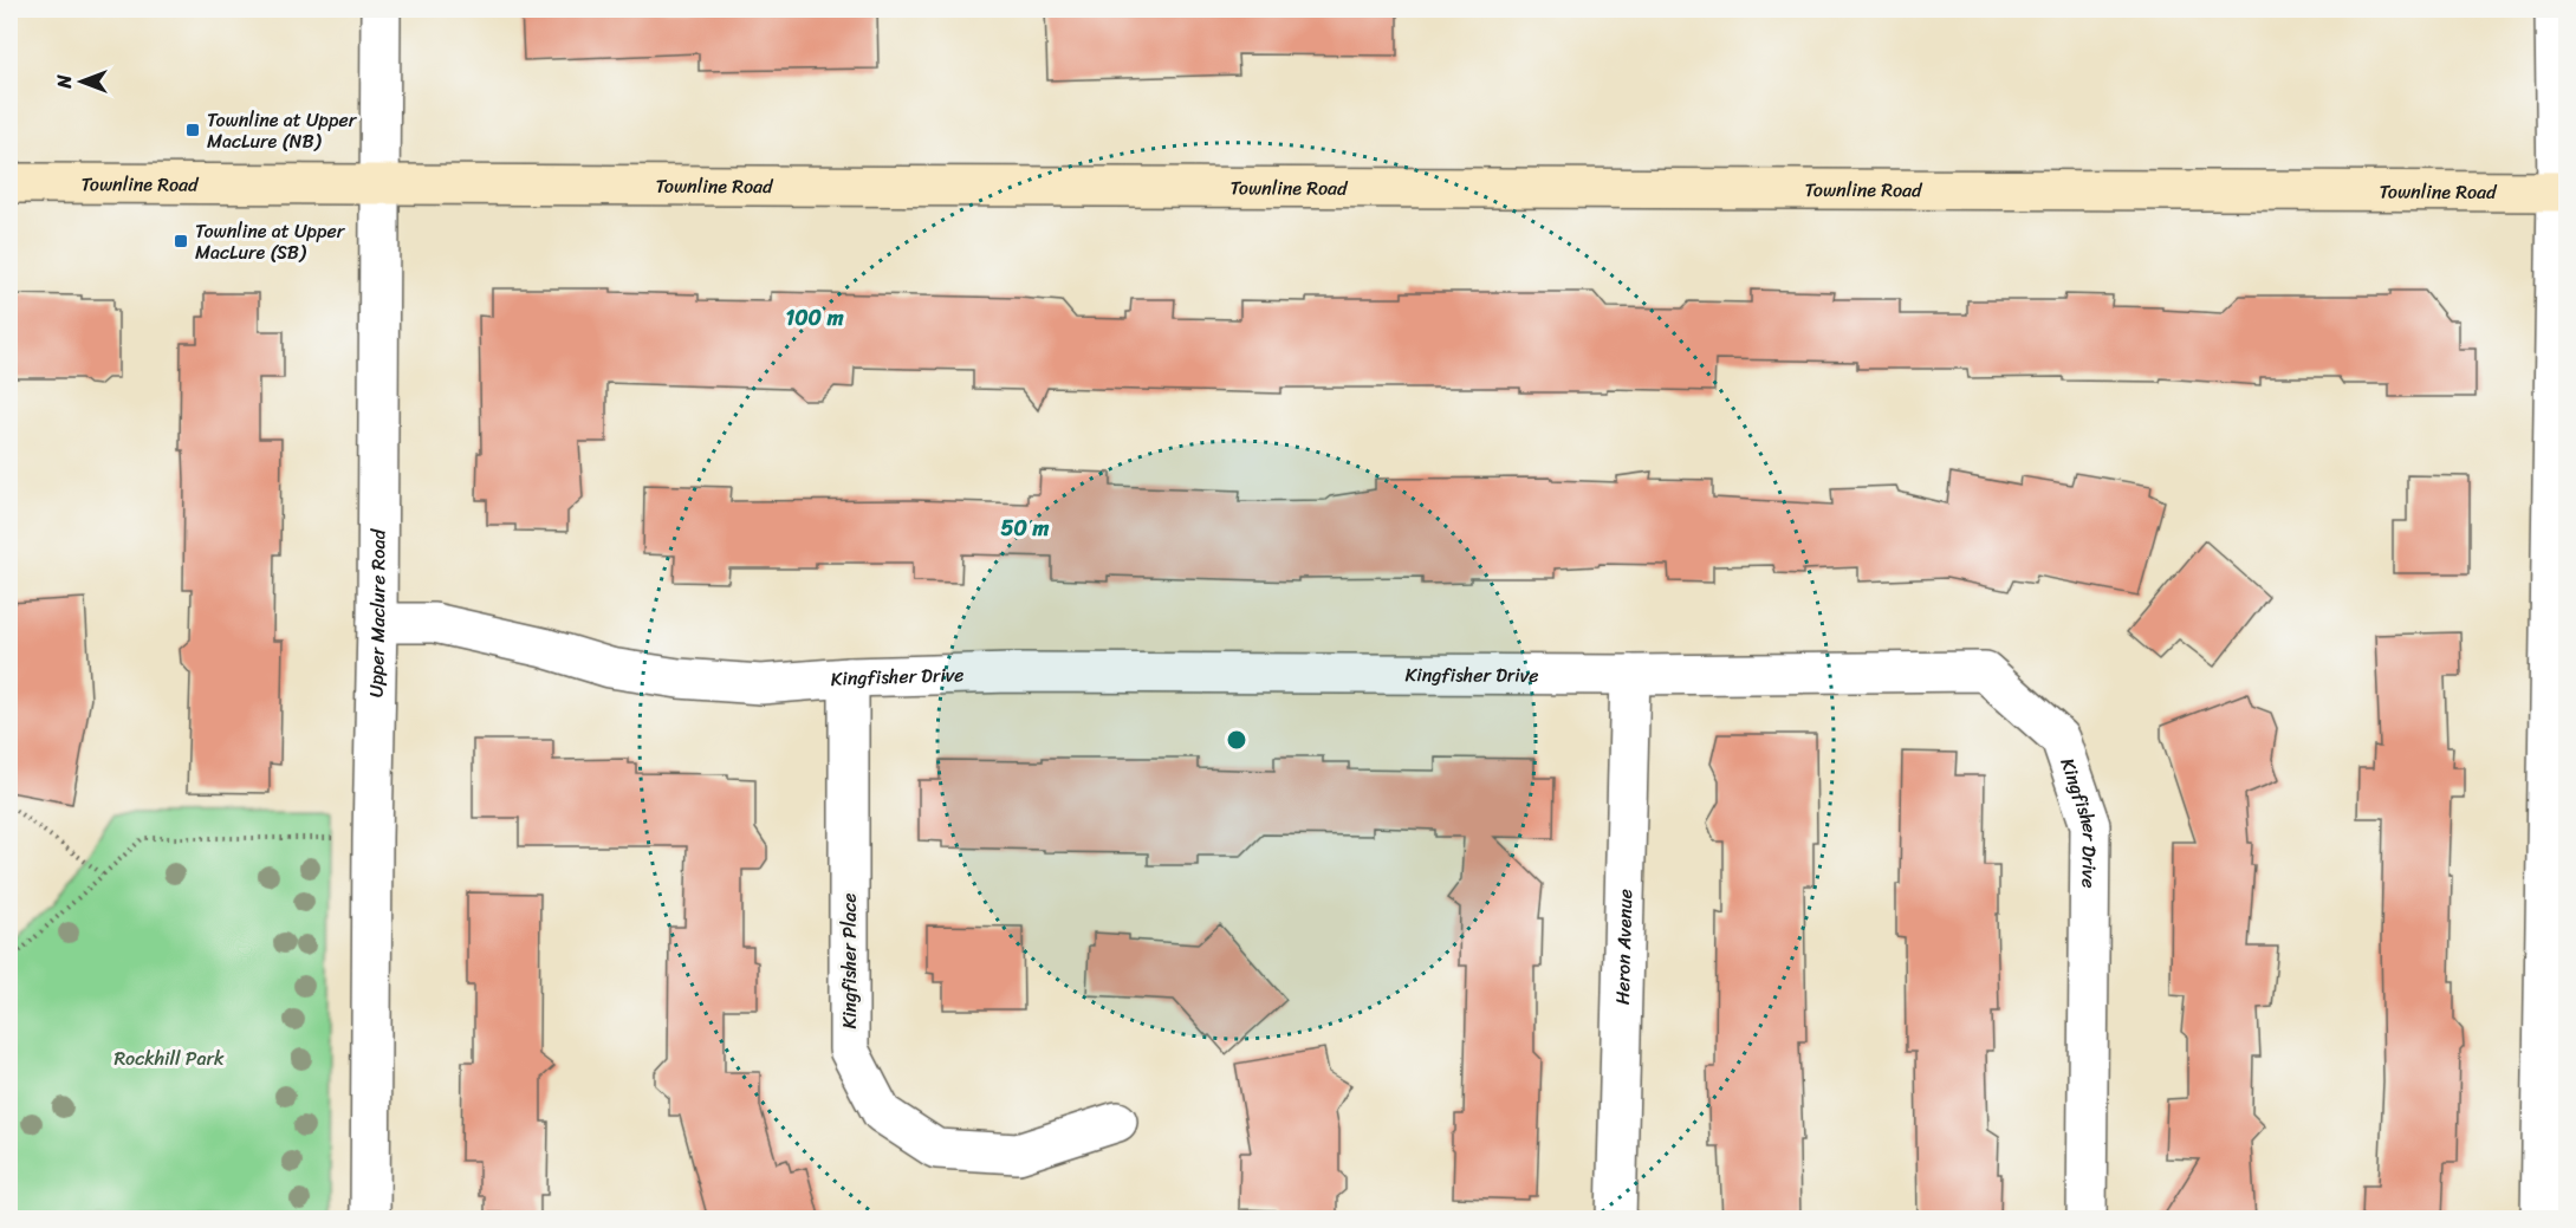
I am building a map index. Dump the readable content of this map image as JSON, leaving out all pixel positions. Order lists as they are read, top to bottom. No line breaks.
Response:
{"streets":{"street":["Townline Road","Upper Maclure Road","Kingfisher Drive","Heron Avenue","Kingfisher Place"]},"crossings":[["Townline Road","Upper Maclure Road"],["Upper Maclure Road","Kingfisher Drive"],["Kingfisher Drive","Heron Avenue"],["Kingfisher Drive","Kingfisher Place"]],"parks":["Rockhill Park"],"places":{"transit":["Townline at Upper MacLure (NB)","Townline at Upper MacLure (SB)"]},"north":"left","rings":["100 m","50 m"]}
